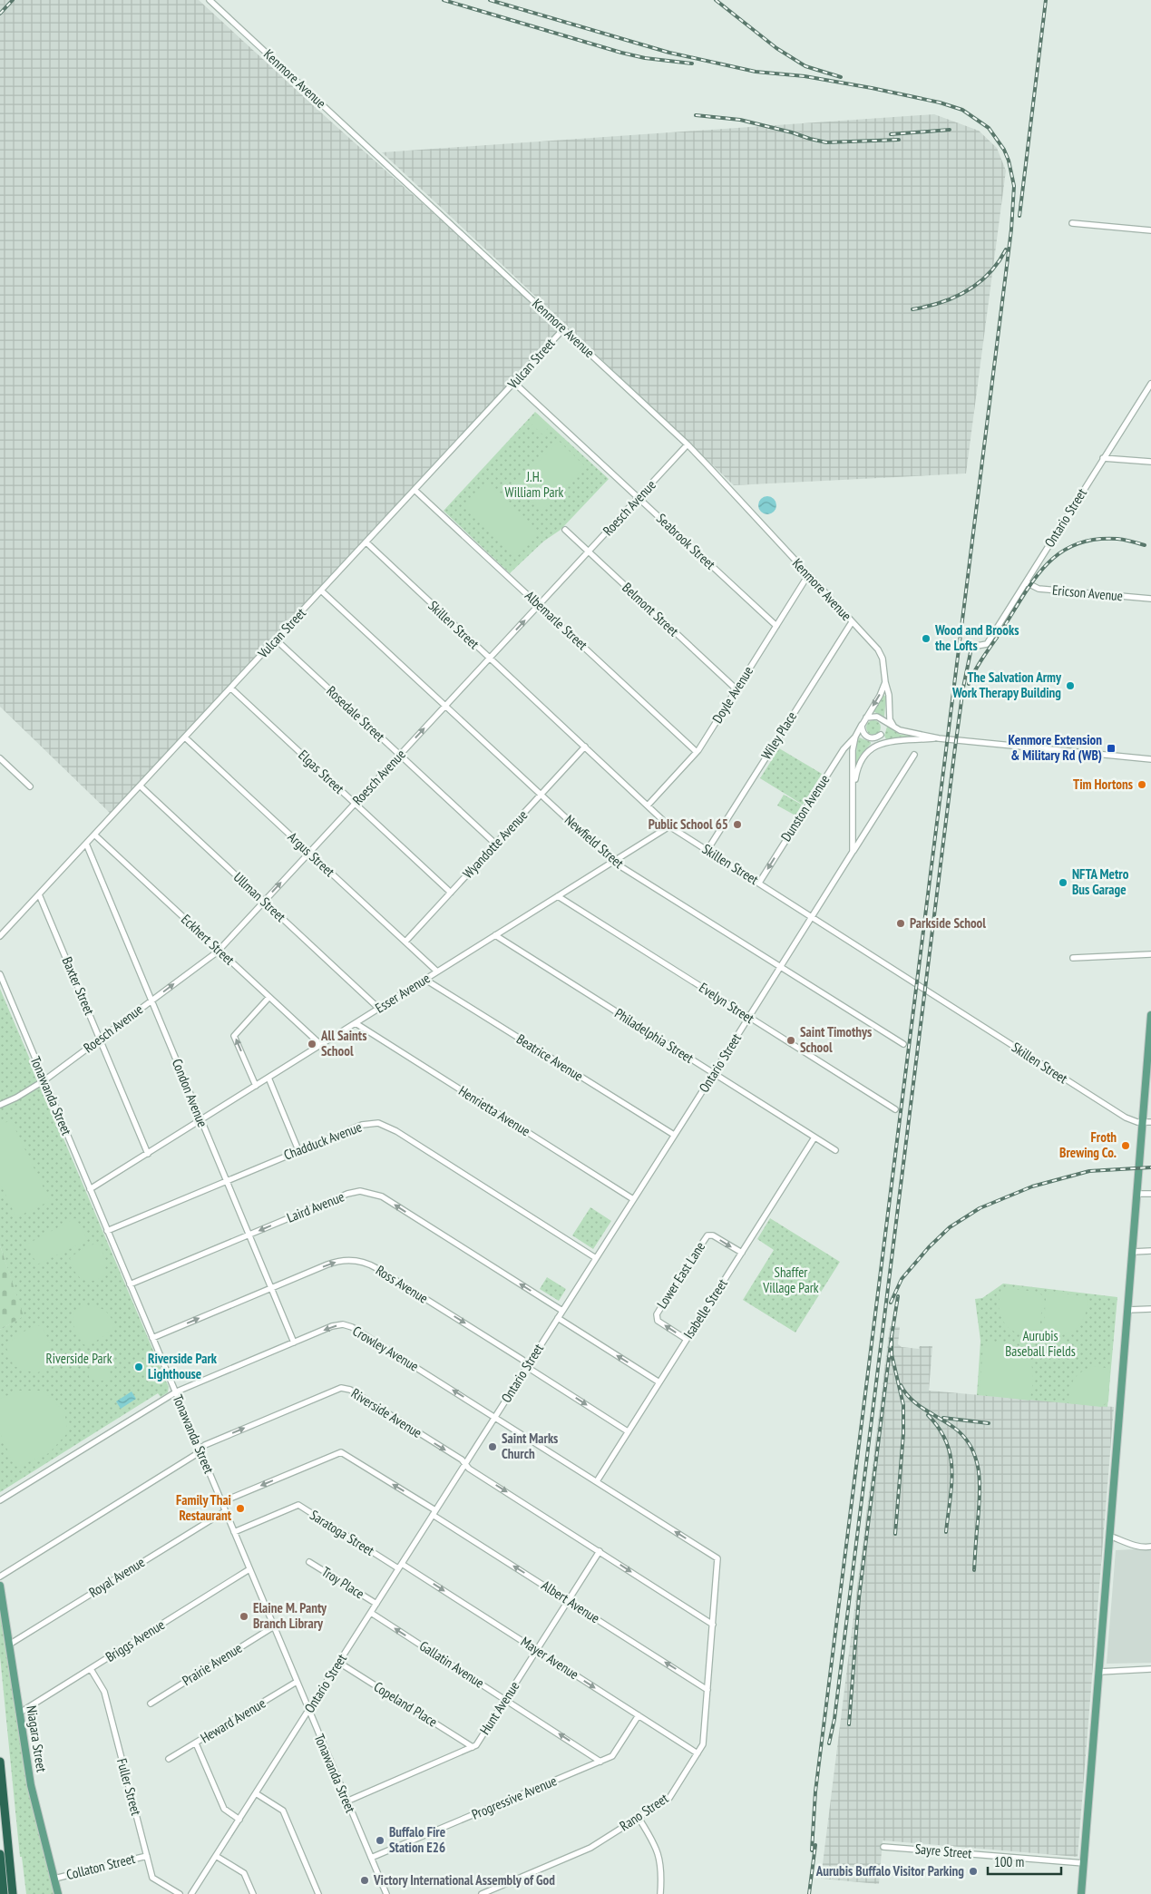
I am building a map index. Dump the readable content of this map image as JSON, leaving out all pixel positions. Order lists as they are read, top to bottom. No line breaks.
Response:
{"streets":{"main road":["Niagara Street"],"street":["Kenmore Avenue","Vulcan Street","Roesch Avenue","Ontario Street","Seabrook Street","Ericson Avenue","Belmont Street","Albemarle Street","Skillen Street","Doyle Avenue","Rosedale Street","Wiley Place","Elgas Street","Dunston Avenue","Newfield Street","Wyandotte Avenue","Argus Street","Ullman Street","Eckhert Street","Baxter Street","Esser Avenue","Evelyn Street","Philadelphia Street","Beatrice Avenue","Condon Avenue","Tonawanda Street","Henrietta Avenue","Chadduck Avenue","Laird Avenue","Lower East Lane","Ross Avenue","Isabelle Street","Crowley Avenue","Riverside Avenue","Saratoga Street","Royal Avenue","Troy Place","Albert Avenue","Briggs Avenue","Mayer Avenue","Prairie Avenue","Gallatin Avenue","Copeland Place","Hunt Avenue","Heward Avenue","Fuller Street","Progressive Avenue","Rano Street","Sayre Street","Collaton Street"]},"crossings":[["Kenmore Avenue","Vulcan Street"],["Kenmore Avenue","Roesch Avenue"],["Kenmore Avenue","Doyle Avenue"],["Kenmore Avenue","Wiley Place"],["Vulcan Street","Seabrook Street"],["Vulcan Street","Albemarle Street"],["Vulcan Street","Skillen Street"],["Vulcan Street","Rosedale Street"],["Vulcan Street","Elgas Street"],["Vulcan Street","Newfield Street"],["Vulcan Street","Argus Street"],["Vulcan Street","Ullman Street"],["Vulcan Street","Eckhert Street"],["Vulcan Street","Baxter Street"],["Vulcan Street","Condon Avenue"],["Roesch Avenue","Seabrook Street"],["Roesch Avenue","Belmont Street"],["Roesch Avenue","Albemarle Street"],["Roesch Avenue","Skillen Street"],["Roesch Avenue","Rosedale Street"],["Roesch Avenue","Elgas Street"],["Roesch Avenue","Newfield Street"],["Roesch Avenue","Argus Street"],["Roesch Avenue","Ullman Street"],["Roesch Avenue","Eckhert Street"],["Roesch Avenue","Baxter Street"],["Roesch Avenue","Condon Avenue"],["Roesch Avenue","Tonawanda Street"],["Ontario Street","Ericson Avenue"],["Ontario Street","Skillen Street"],["Ontario Street","Newfield Street"],["Ontario Street","Evelyn Street"],["Ontario Street","Philadelphia Street"],["Ontario Street","Beatrice Avenue"],["Ontario Street","Tonawanda Street"],["Ontario Street","Henrietta Avenue"],["Ontario Street","Chadduck Avenue"],["Ontario Street","Laird Avenue"],["Ontario Street","Ross Avenue"],["Ontario Street","Crowley Avenue"],["Ontario Street","Riverside Avenue"],["Ontario Street","Saratoga Street"],["Ontario Street","Troy Place"],["Ontario Street","Albert Avenue"],["Ontario Street","Mayer Avenue"],["Ontario Street","Gallatin Avenue"],["Ontario Street","Copeland Place"],["Seabrook Street","Doyle Avenue"],["Belmont Street","Doyle Avenue"],["Albemarle Street","Doyle Avenue"],["Skillen Street","Doyle Avenue"],["Skillen Street","Wiley Place"],["Skillen Street","Dunston Avenue"],["Skillen Street","Wyandotte Avenue"],["Skillen Street","Esser Avenue"],["Rosedale Street","Wyandotte Avenue"],["Elgas Street","Wyandotte Avenue"],["Newfield Street","Wyandotte Avenue"],["Newfield Street","Esser Avenue"],["Wyandotte Avenue","Argus Street"],["Argus Street","Esser Avenue"],["Ullman Street","Esser Avenue"],["Eckhert Street","Esser Avenue"],["Baxter Street","Esser Avenue"],["Esser Avenue","Evelyn Street"],["Esser Avenue","Philadelphia Street"],["Esser Avenue","Beatrice Avenue"],["Esser Avenue","Condon Avenue"],["Esser Avenue","Tonawanda Street"],["Esser Avenue","Henrietta Avenue"],["Philadelphia Street","Isabelle Street"],["Condon Avenue","Chadduck Avenue"],["Condon Avenue","Laird Avenue"],["Condon Avenue","Ross Avenue"],["Condon Avenue","Crowley Avenue"],["Tonawanda Street","Chadduck Avenue"],["Tonawanda Street","Laird Avenue"],["Tonawanda Street","Ross Avenue"],["Tonawanda Street","Crowley Avenue"],["Tonawanda Street","Riverside Avenue"],["Tonawanda Street","Saratoga Street"],["Tonawanda Street","Royal Avenue"],["Tonawanda Street","Briggs Avenue"],["Tonawanda Street","Prairie Avenue"],["Tonawanda Street","Hunt Avenue"],["Tonawanda Street","Heward Avenue"],["Tonawanda Street","Progressive Avenue"],["Lower East Lane","Isabelle Street"],["Ross Avenue","Isabelle Street"],["Isabelle Street","Crowley Avenue"],["Crowley Avenue","Rano Street"],["Riverside Avenue","Hunt Avenue"],["Riverside Avenue","Rano Street"],["Saratoga Street","Mayer Avenue"],["Royal Avenue","Niagara Street"],["Albert Avenue","Hunt Avenue"],["Albert Avenue","Rano Street"],["Briggs Avenue","Niagara Street"],["Briggs Avenue","Fuller Street"],["Mayer Avenue","Hunt Avenue"],["Mayer Avenue","Progressive Avenue"],["Mayer Avenue","Rano Street"],["Gallatin Avenue","Hunt Avenue"],["Gallatin Avenue","Progressive Avenue"],["Copeland Place","Hunt Avenue"],["Niagara Street","Collaton Street"],["Fuller Street","Collaton Street"]],"one_way":["Dunston Avenue","Laird Avenue","Ross Avenue","Crowley Avenue","Riverside Avenue","Albert Avenue","Mayer Avenue","Gallatin Avenue"],"parks":["J.H. William Park","Shaffer Village Park","Aurubis Baseball Fields","Riverside Park"],"places":{"other":["Wood and Brooks the Lofts","The Salvation Army Work Therapy Building","Tim Hortons","Public School 65","NFTA Metro Bus Garage","Parkside School","Saint Timothys School","All Saints School","Froth Brewing Co.","Riverside Park Lighthouse","Saint Marks Church","Family Thai Restaurant","Elaine M. Panty Branch Library","Buffalo Fire Station E26","Aurubis Buffalo Visitor Parking","Victory International Assembly of God"],"transit":["Kenmore Extension & Military Rd (WB)"]},"scale_bar":"100 m"}
